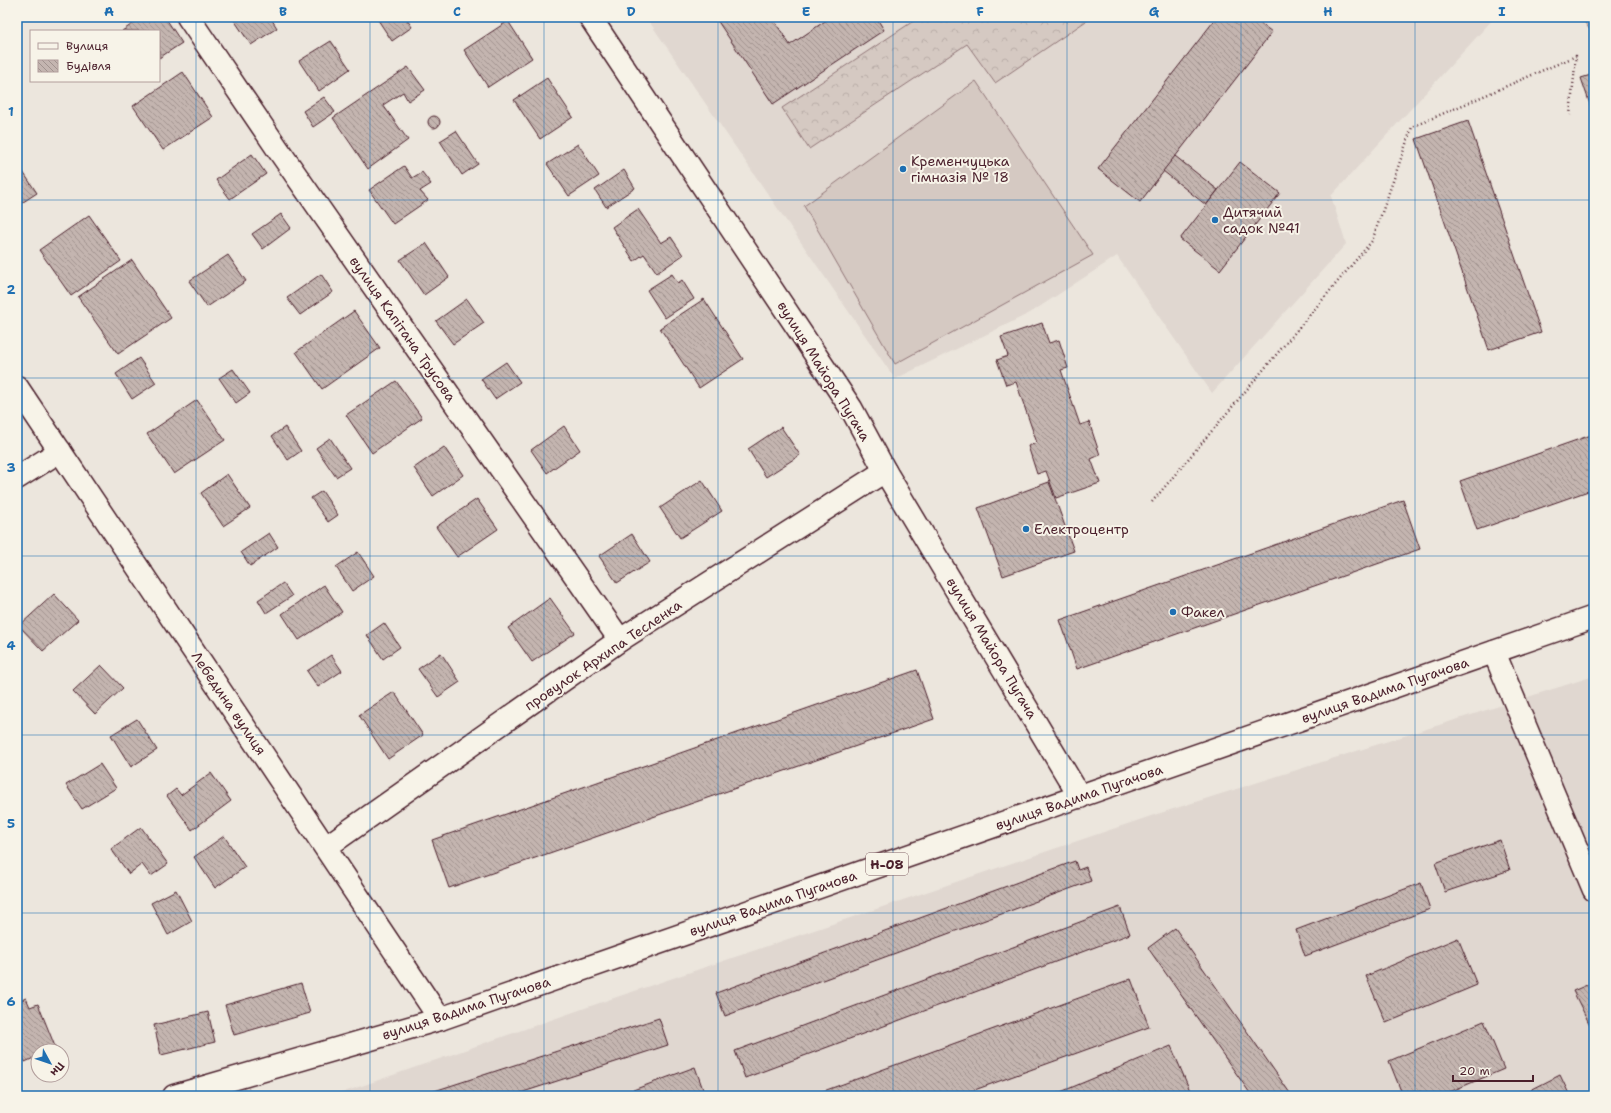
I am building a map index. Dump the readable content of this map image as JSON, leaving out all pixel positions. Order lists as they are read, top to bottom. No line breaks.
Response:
{"streets":{"street":["вулиця Капітана Трусова","вулиця Майора Пугача","провулок Архипа Тесленка","вулиця Вадима Пугачова","Лебедина вулиця","Н-08"]},"crossings":[["вулиця Капітана Трусова","провулок Архипа Тесленка"],["вулиця Майора Пугача","провулок Архипа Тесленка"],["вулиця Майора Пугача","вулиця Вадима Пугачова"],["провулок Архипа Тесленка","Лебедина вулиця"],["вулиця Вадима Пугачова","Лебедина вулиця"]],"places":["Кременчуцька гімназія № 18","Дитячий садок №41","Електроцентр","Факел"],"legend":["Вулиця","Будівля"],"scale_bar":"20 m","north":"bottom right","grid":{"columns":["A","B","C","D","E","F","G","H","I"],"rows":["1","2","3","4","5","6"]}}
